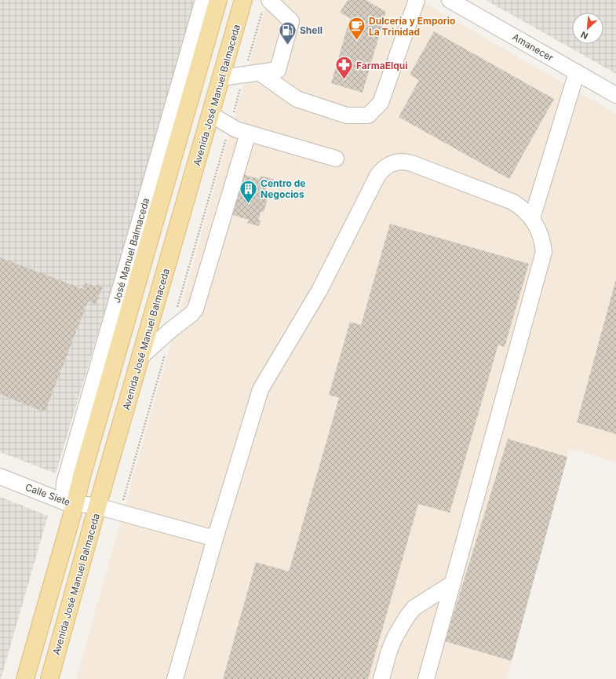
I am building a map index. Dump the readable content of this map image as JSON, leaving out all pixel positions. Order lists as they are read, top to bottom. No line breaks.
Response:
{"streets":{"main road":["Avenida José Manuel Balmaceda"],"street":["Amanecer","José Manuel Balmaceda","Calle Siete"]},"crossings":[["Avenida José Manuel Balmaceda","Calle Siete"],["José Manuel Balmaceda","Calle Siete"]],"places":{"cafe":["Dulcería y Emporio La Trinidad"],"fuel station":["Shell"],"pharmacy":["FarmaElqui"],"building":["Centro de Negocios"]},"north":"bottom left"}
